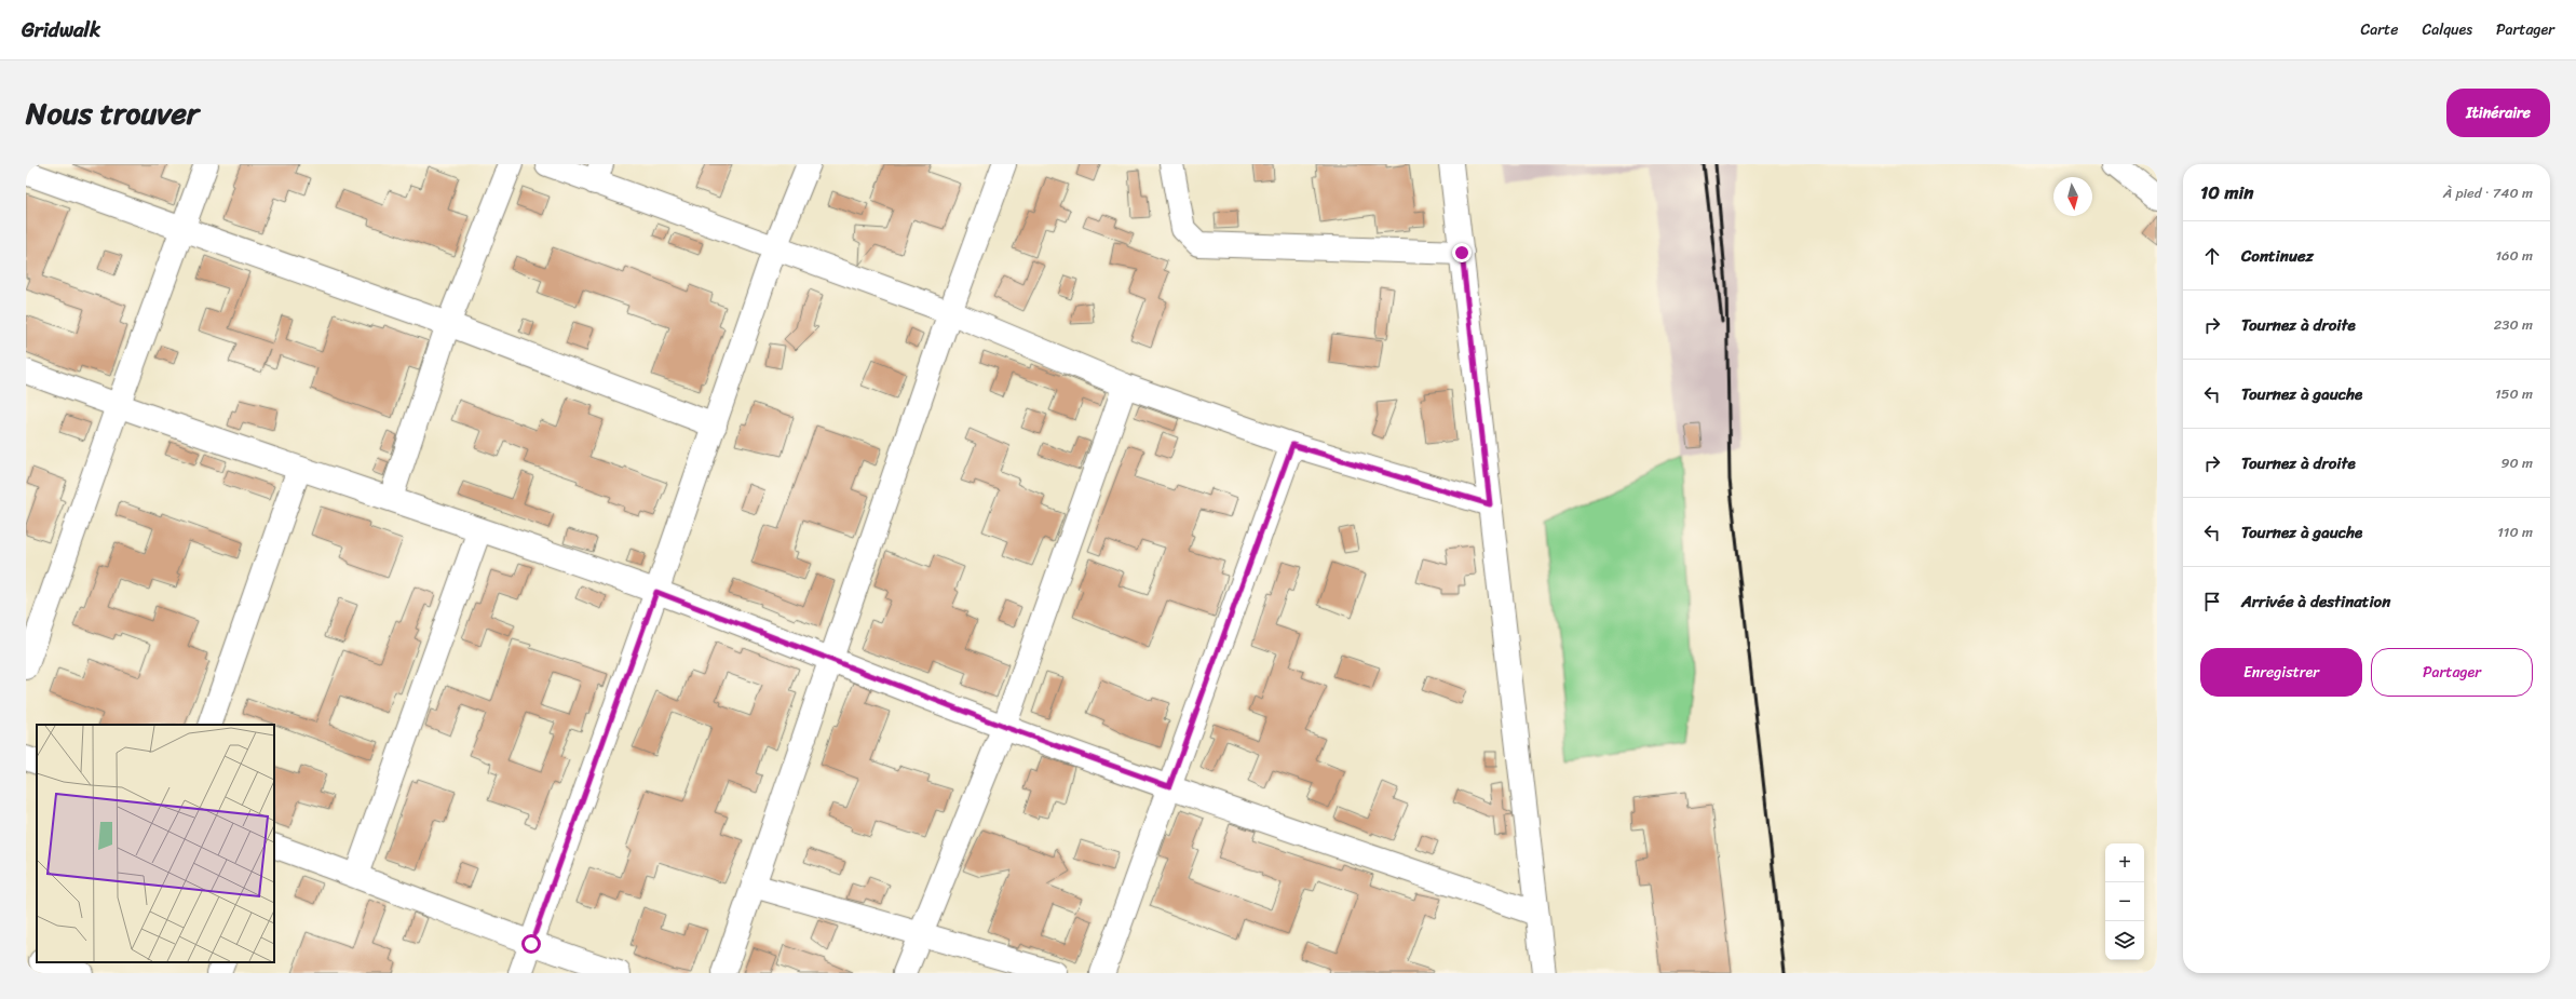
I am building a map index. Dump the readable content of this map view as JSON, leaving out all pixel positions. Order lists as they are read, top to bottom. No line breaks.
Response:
{"north":"bottom","page":{"header":"Gridwalk","nav":["Carte","Calques","Partager"],"title":"Nous trouver","buttons":["Itinéraire",["Enregistrer","Partager"]],"heading":["10 min","À pied · 740 m"],"list":[["Continuez","160 m"],["Tournez à droite","230 m"],["Tournez à gauche","150 m"],["Tournez à droite","90 m"],["Tournez à gauche","110 m"],"Arrivée à destination"],"map_buttons":["+","−"]}}
